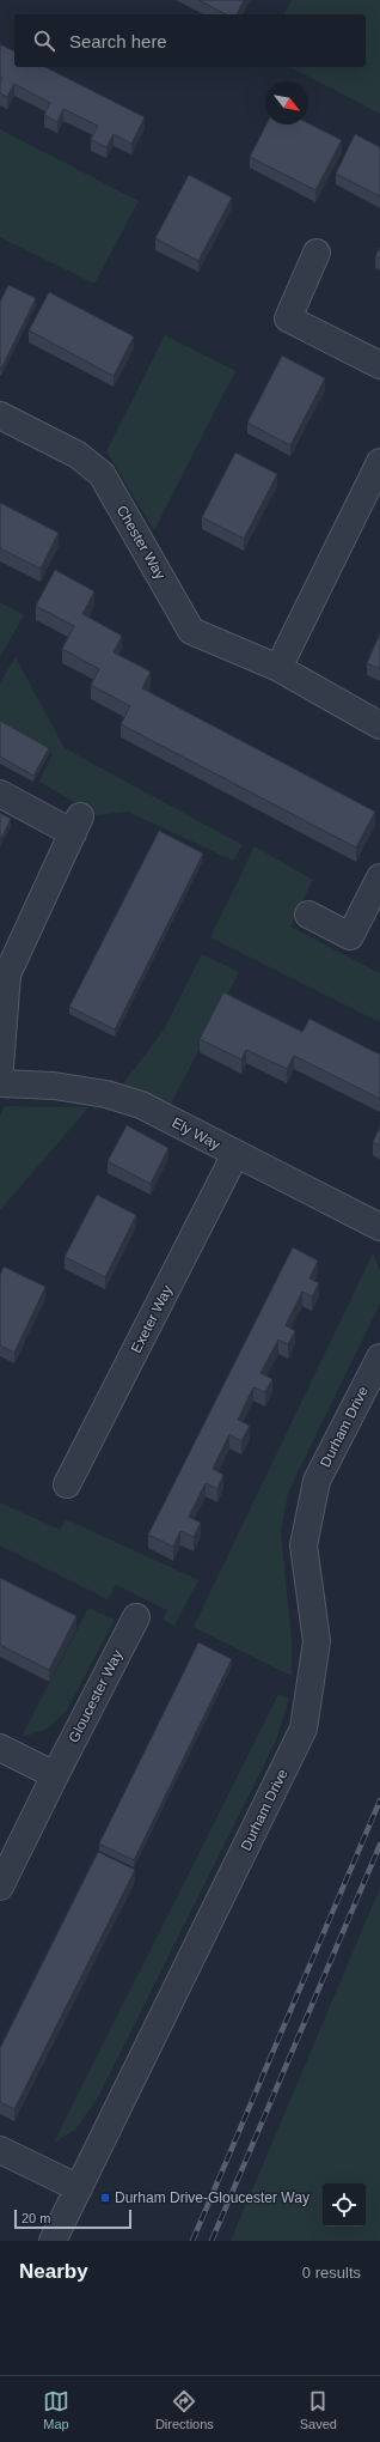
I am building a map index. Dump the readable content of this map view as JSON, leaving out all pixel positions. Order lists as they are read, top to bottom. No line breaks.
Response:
{"streets":{"street":["Chester Way","Ely Way","Exeter Way","Durham Drive","Gloucester Way"]},"crossings":[["Ely Way","Exeter Way"]],"places":{"transit":["Durham Drive-Gloucester Way"]},"scale_bar":"20 m","north":"bottom right","page":{"search":"Search here","scale":"20 m","heading":["Nearby","0 results"],"nav":["Map","Directions","Saved"]}}
